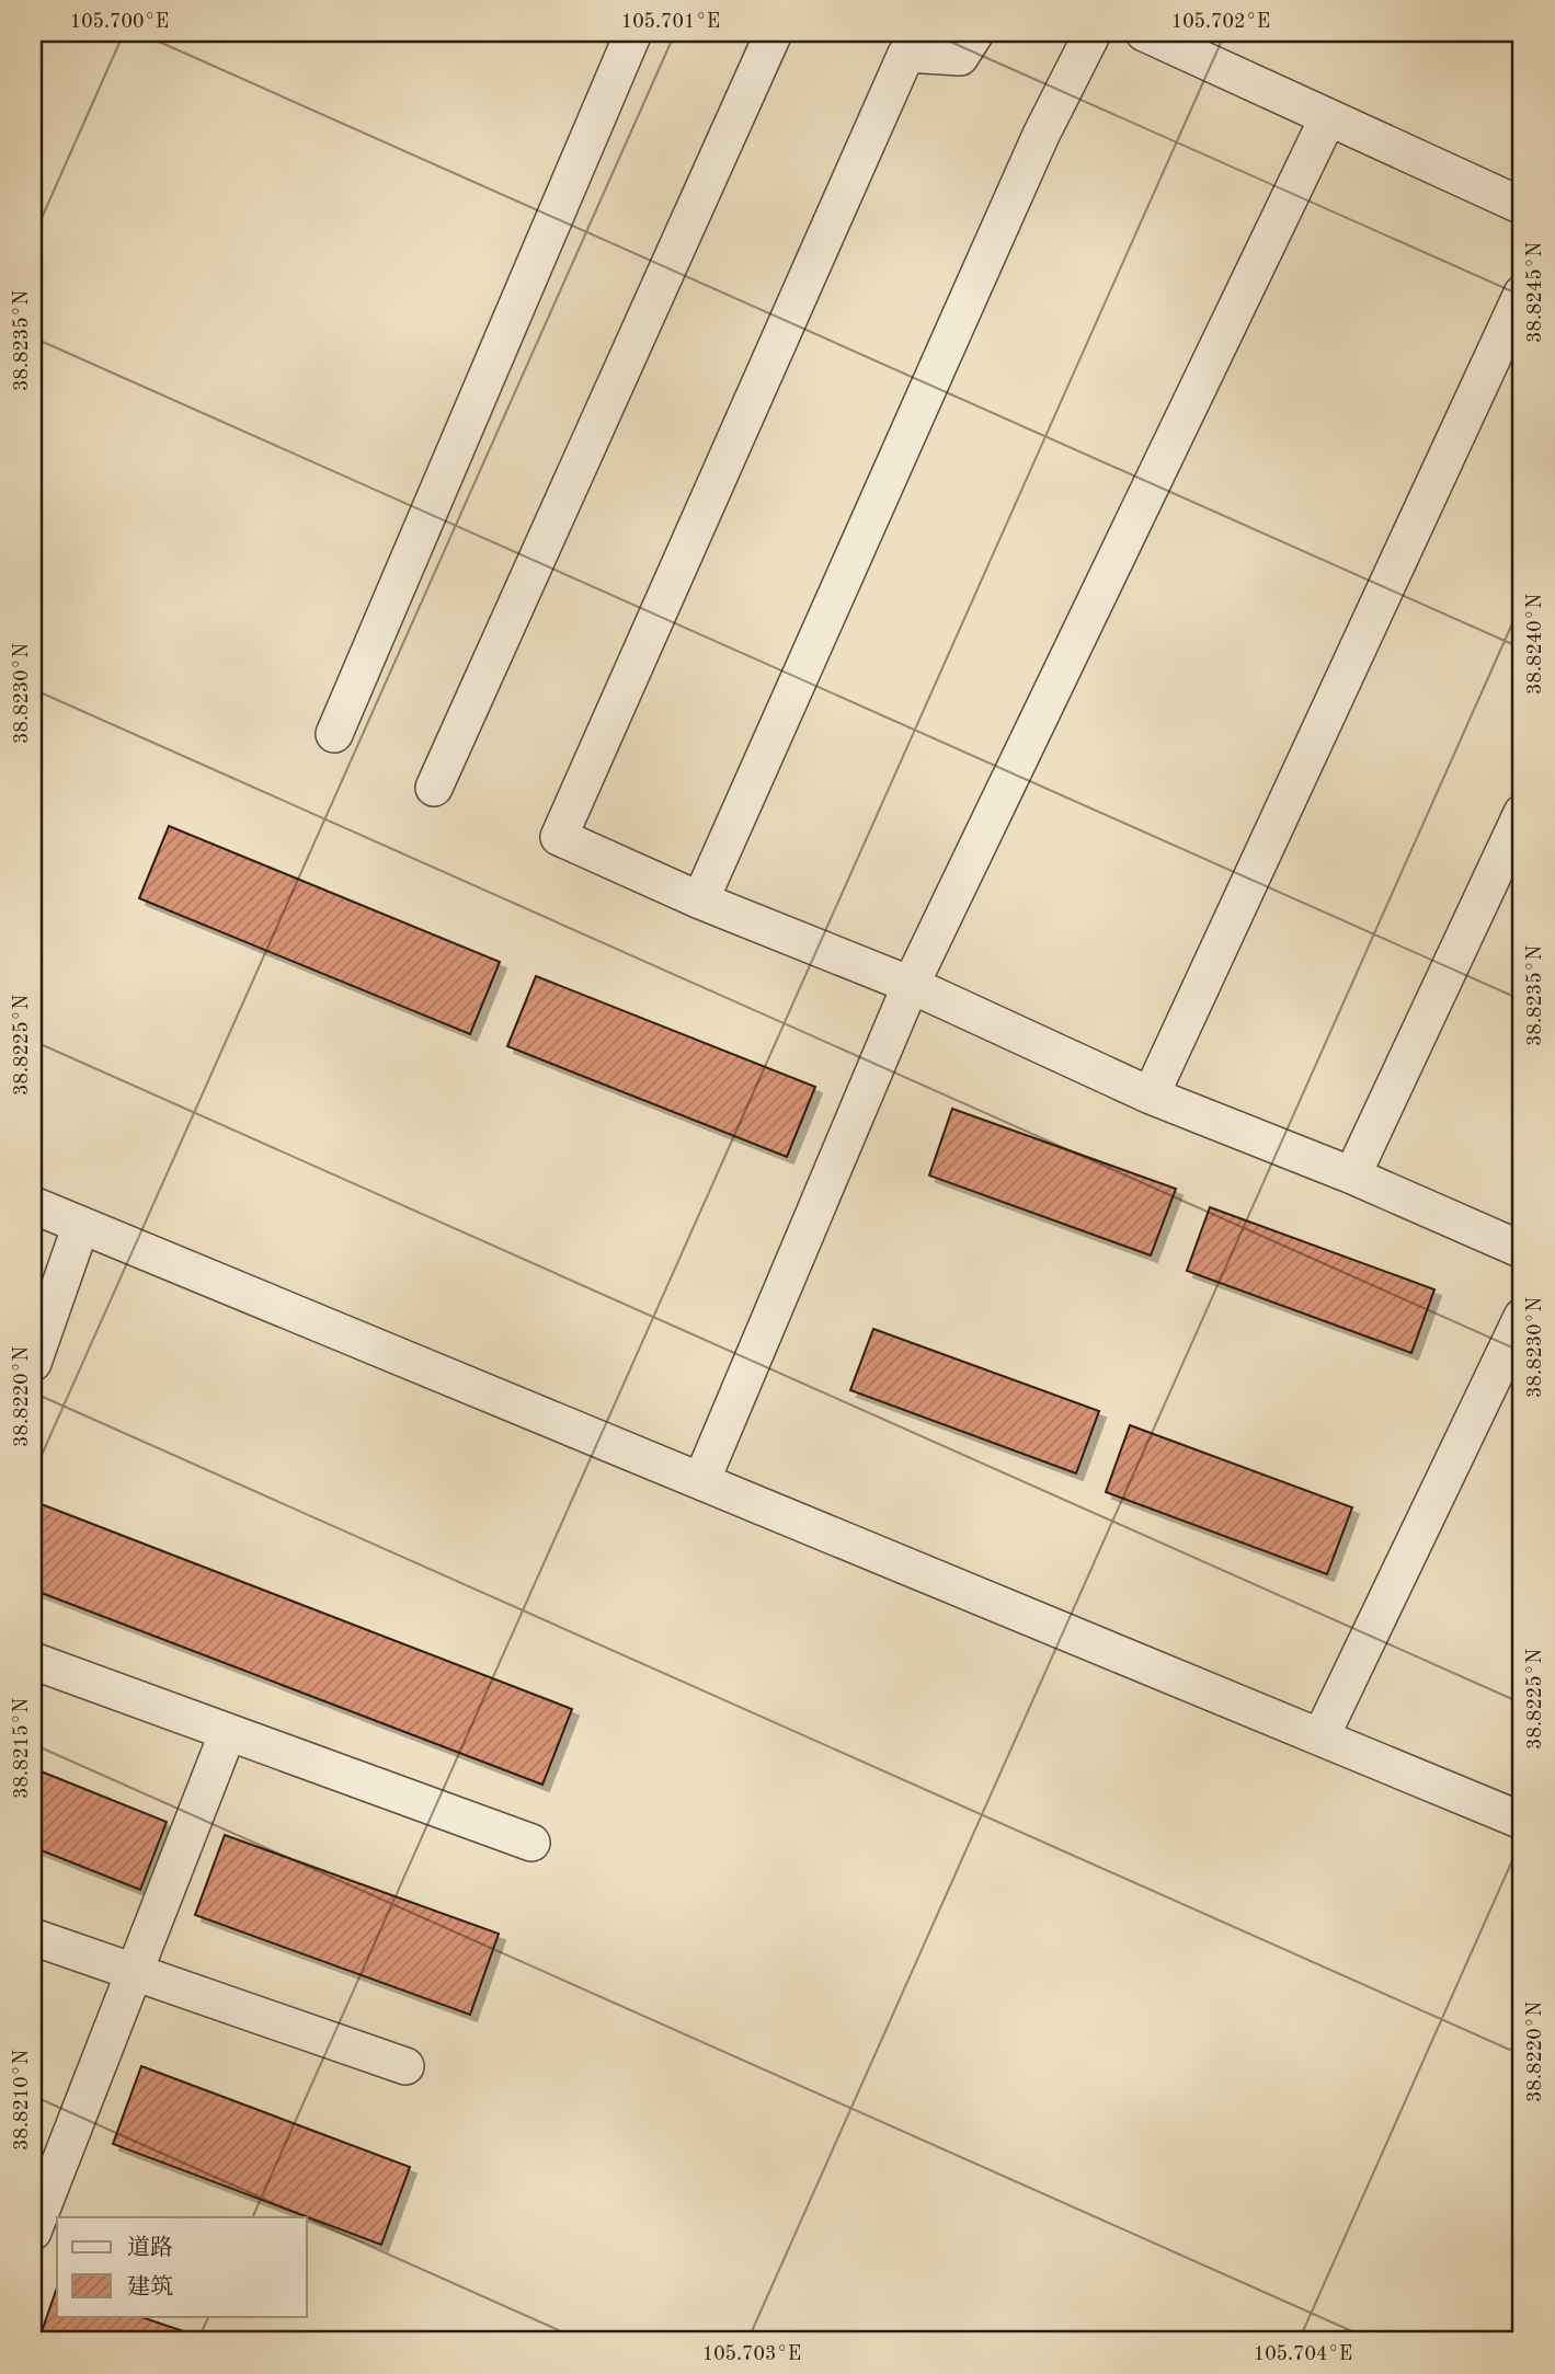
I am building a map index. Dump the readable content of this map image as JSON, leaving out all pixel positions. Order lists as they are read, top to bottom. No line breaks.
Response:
{"legend":["道路","建筑"],"coordinates":["105.700°E","105.701°E","105.702°E","38.8245°N","38.8235°N","38.8240°N","38.8230°N","38.8225°N","38.8220°N","38.8215°N","38.8210°N","105.703°E","105.704°E"]}
